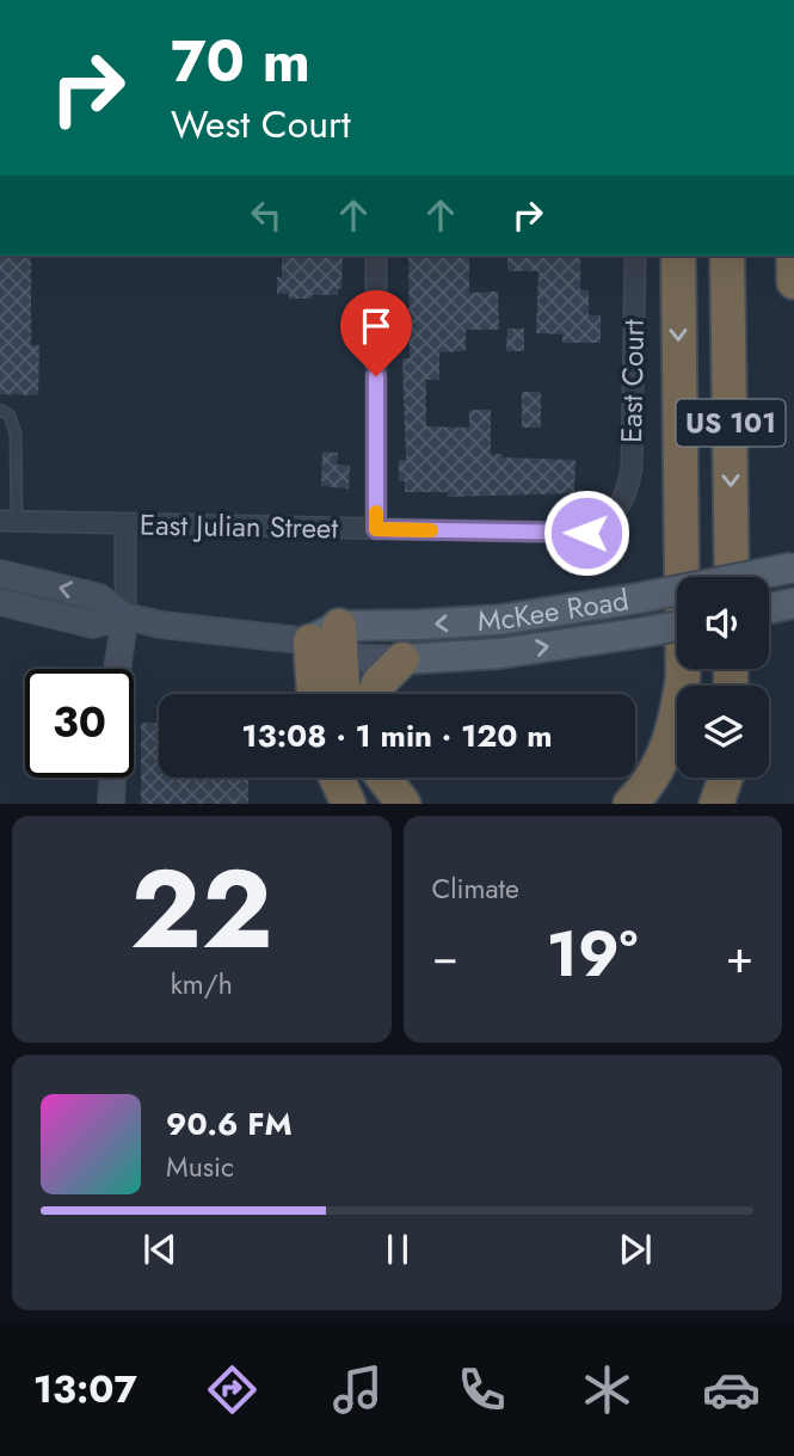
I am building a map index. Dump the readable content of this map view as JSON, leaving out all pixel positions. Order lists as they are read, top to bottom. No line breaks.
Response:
{"streets":{"highway":["US 101"],"main road":["McKee Road"],"street":["East Court","East Julian Street"]},"crossings":[["East Court","East Julian Street"]],"page":{"turn":["70 m","West Court"],"limit":"30","trip":"13:08 · 1 min · 120 m","tile":[["22","km/h"],"Climate"],"heat":["−","19°","+"],"song":["90.6 FM","Music"],"tabs":"13:07"}}
